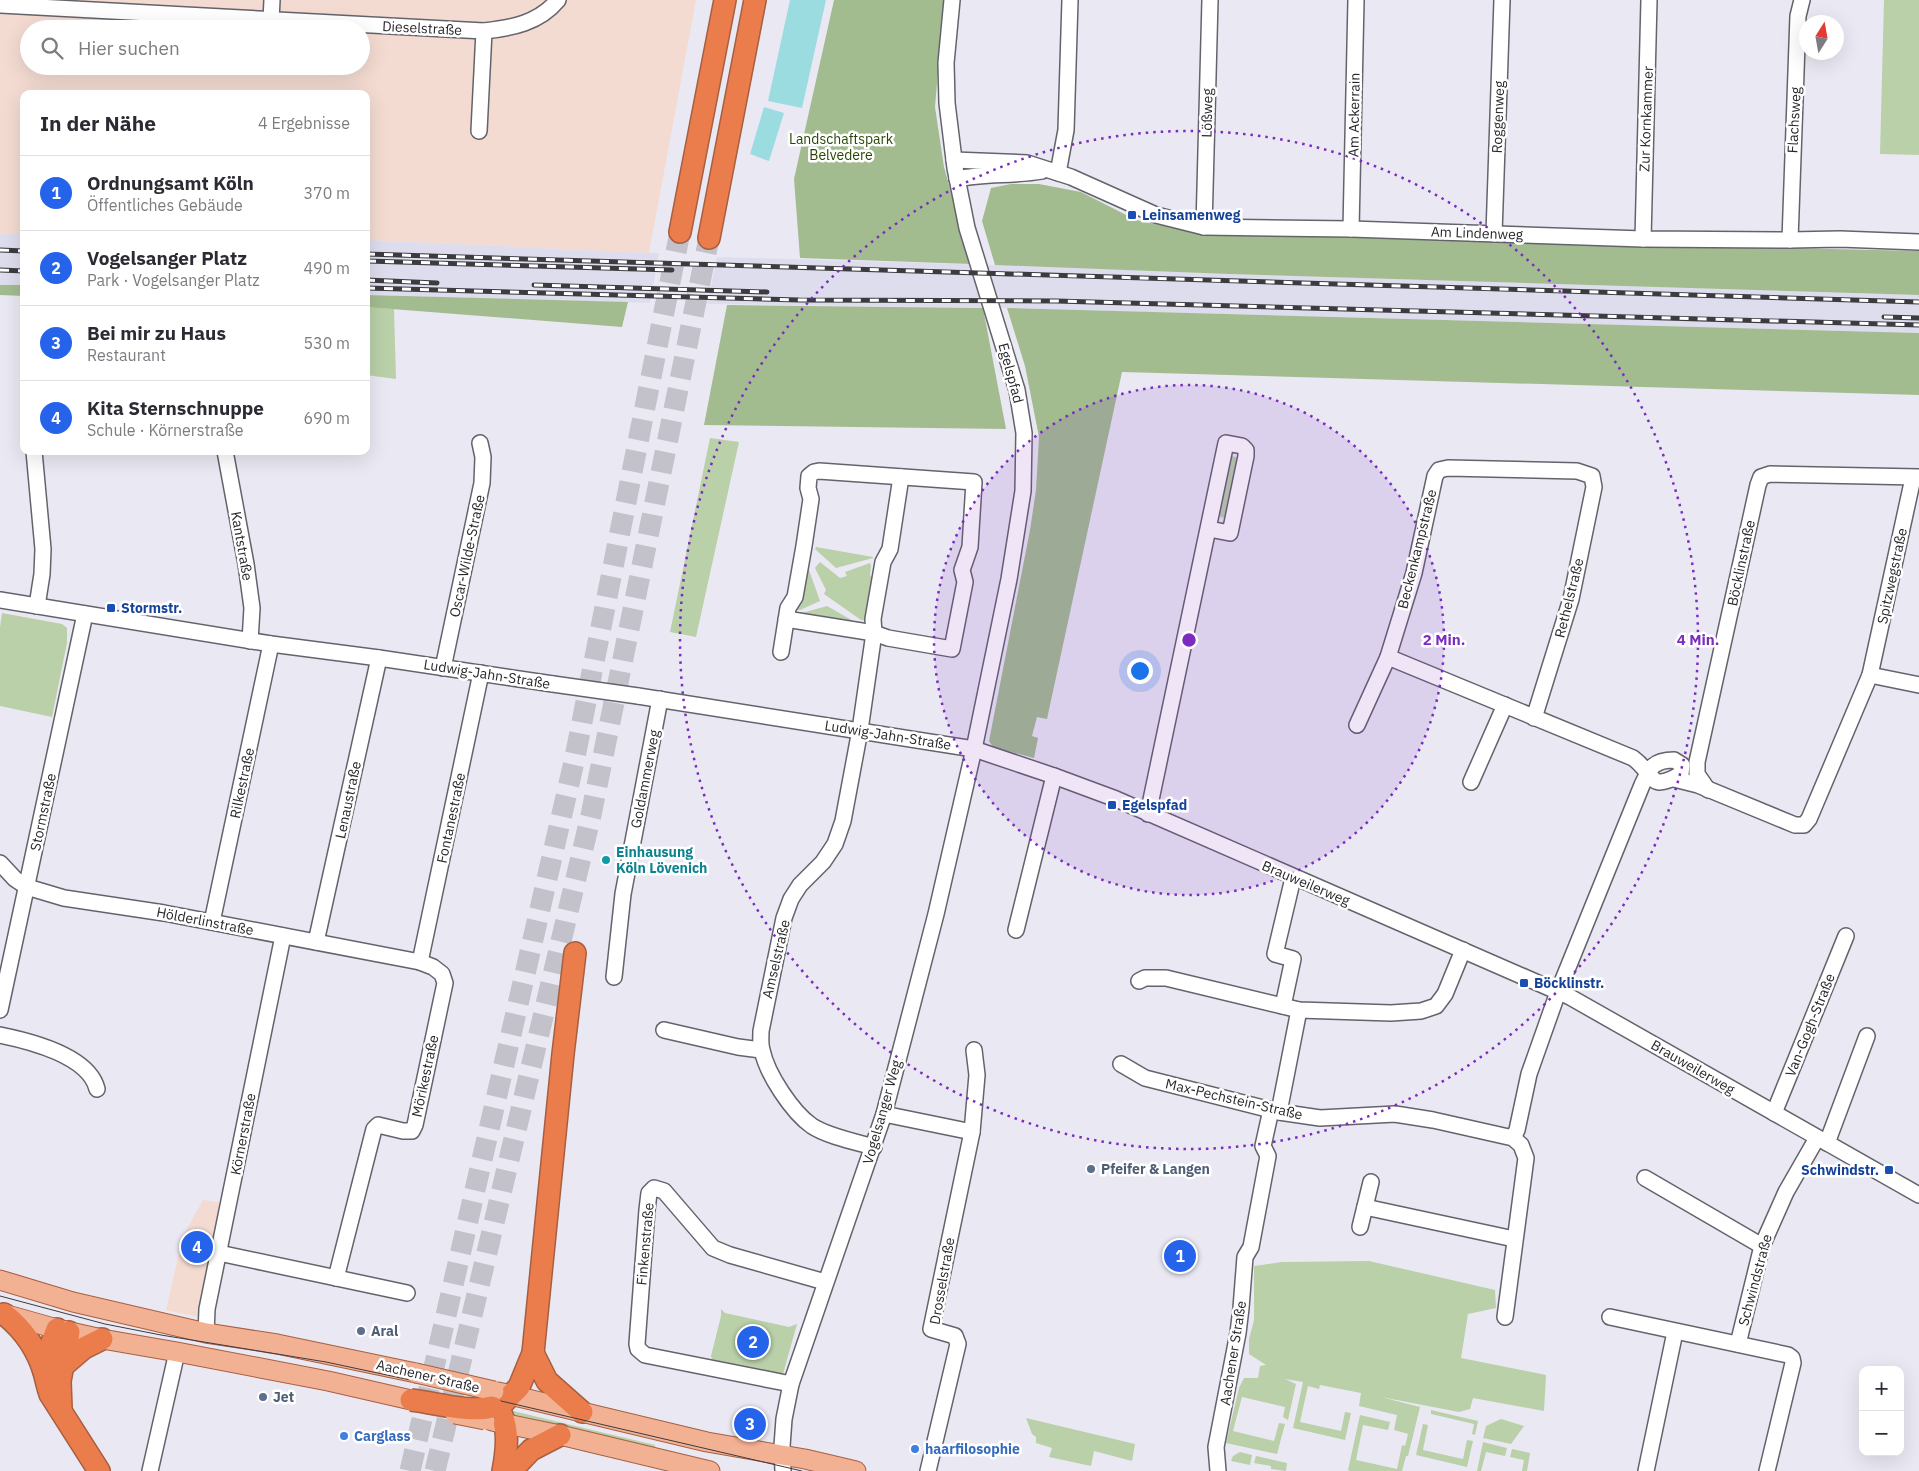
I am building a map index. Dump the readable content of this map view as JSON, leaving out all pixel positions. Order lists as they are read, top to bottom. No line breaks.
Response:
{"streets":{"main road":["Aachener Straße"],"street":["Dieselstraße","Lößweg","Am Ackerrain","Roggenweg","Zur Kornkammer","Flachsweg","Am Lindenweg","Egelspfad","Kantstraße","Beckenkampstraße","Oscar-Wilde-Straße","Böcklinstraße","Spitzwegstraße","Rethelstraße","Ludwig-Jahn-Straße","Goldammerweg","Rilkestraße","Lenaustraße","Stormstraße","Fontanestraße","Brauweilerweg","Hölderlinstraße","Amselstraße","Van-Gogh-Straße","Mörikestraße","Max-Pechstein-Straße","Vogelsanger Weg","Körnerstraße","Finkenstraße","Schwindstraße","Drosselstraße"]},"crossings":[["Lößweg","Am Lindenweg"],["Am Ackerrain","Am Lindenweg"],["Roggenweg","Am Lindenweg"],["Zur Kornkammer","Am Lindenweg"],["Flachsweg","Am Lindenweg"],["Am Lindenweg","Egelspfad"],["Egelspfad","Ludwig-Jahn-Straße"],["Egelspfad","Brauweilerweg"],["Egelspfad","Vogelsanger Weg"],["Kantstraße","Ludwig-Jahn-Straße"],["Beckenkampstraße","Rethelstraße"],["Oscar-Wilde-Straße","Ludwig-Jahn-Straße"],["Böcklinstraße","Spitzwegstraße"],["Ludwig-Jahn-Straße","Goldammerweg"],["Ludwig-Jahn-Straße","Rilkestraße"],["Ludwig-Jahn-Straße","Lenaustraße"],["Ludwig-Jahn-Straße","Stormstraße"],["Ludwig-Jahn-Straße","Fontanestraße"],["Ludwig-Jahn-Straße","Brauweilerweg"],["Ludwig-Jahn-Straße","Amselstraße"],["Ludwig-Jahn-Straße","Vogelsanger Weg"],["Rilkestraße","Hölderlinstraße"],["Lenaustraße","Hölderlinstraße"],["Stormstraße","Hölderlinstraße"],["Fontanestraße","Hölderlinstraße"],["Fontanestraße","Mörikestraße"],["Brauweilerweg","Van-Gogh-Straße"],["Brauweilerweg","Vogelsanger Weg"],["Brauweilerweg","Schwindstraße"],["Hölderlinstraße","Mörikestraße"],["Hölderlinstraße","Körnerstraße"],["Amselstraße","Vogelsanger Weg"],["Max-Pechstein-Straße","Aachener Straße"],["Vogelsanger Weg","Finkenstraße"],["Vogelsanger Weg","Aachener Straße"],["Körnerstraße","Aachener Straße"]],"parks":["Landschaftspark Belvedere"],"places":{"transit":["Leinsamenweg","Stormstr.","Egelspfad","Böcklinstr.","Schwindstr."],"other":["Einhausung Köln Lövenich","Pfeifer & Langen","Aral","Jet","Carglass","haarfilosophie"]},"north":"top","page":{"search":"Hier suchen","heading":["In der Nähe","4 Ergebnisse"],"list":[{"mark":"1","name":"Ordnungsamt Köln","note":"Öffentliches Gebäude","value":"370 m"},{"mark":"2","name":"Vogelsanger Platz","note":"Park · Vogelsanger Platz","value":"490 m"},{"mark":"3","name":"Bei mir zu Haus","note":"Restaurant","value":"530 m"},{"mark":"4","name":"Kita Sternschnuppe","note":"Schule · Körnerstraße","value":"690 m"}],"pins":["4","1","2","3"],"map_buttons":["+","−"]},"rings":["2 Min.","4 Min."]}
